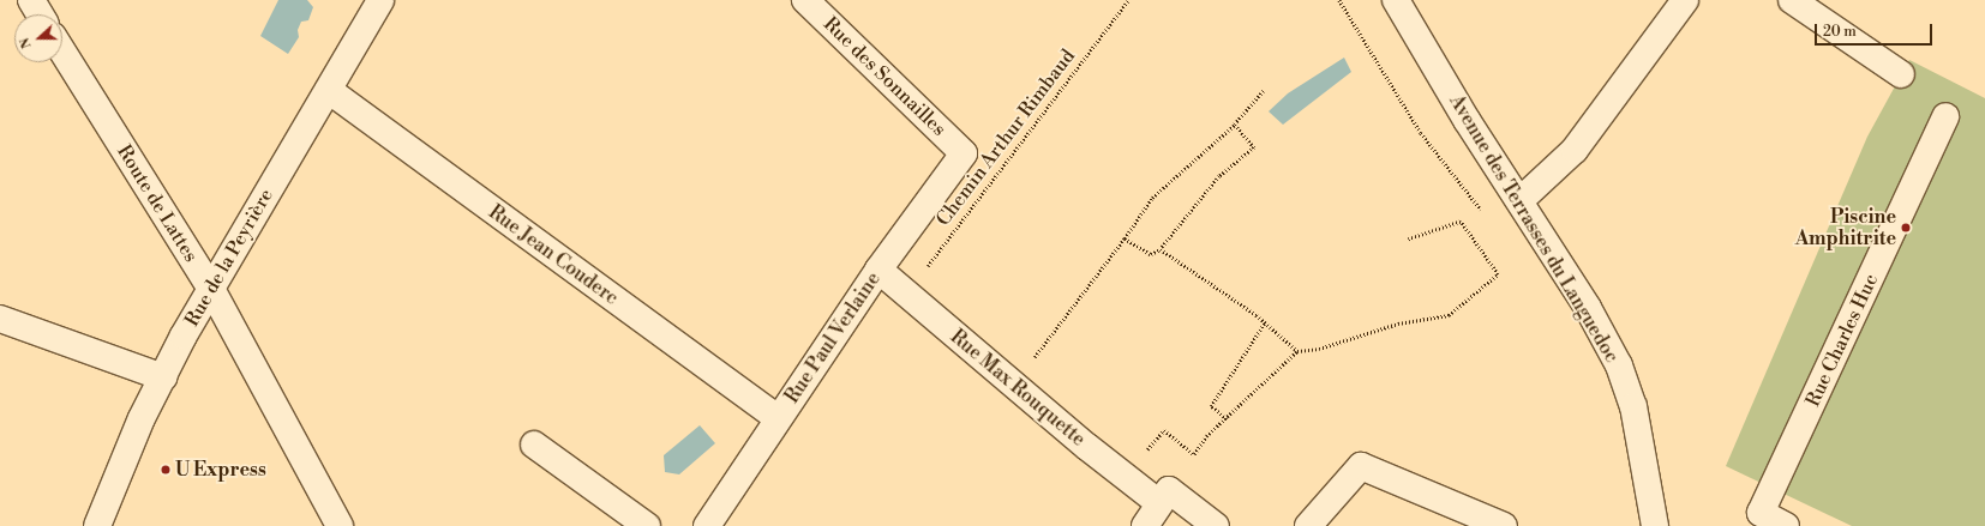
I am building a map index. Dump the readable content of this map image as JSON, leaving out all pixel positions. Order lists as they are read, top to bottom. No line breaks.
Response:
{"streets":{"street":["Rue des Sonnailles","Route de Lattes","Avenue des Terrasses du Languedoc","Rue Jean Couderc","Rue de la Peyrière","Rue Paul Verlaine","Rue Charles Huc","Rue Max Rouquette"],"path":["Chemin Arthur Rimbaud"]},"crossings":[["Rue des Sonnailles","Rue Paul Verlaine"],["Chemin Arthur Rimbaud","Rue Max Rouquette"],["Route de Lattes","Rue de la Peyrière"],["Rue Jean Couderc","Rue de la Peyrière"],["Rue Jean Couderc","Rue Paul Verlaine"],["Rue Paul Verlaine","Rue Max Rouquette"]],"places":["Piscine Amphitrite","U Express"],"scale_bar":"20 m","north":"left"}
